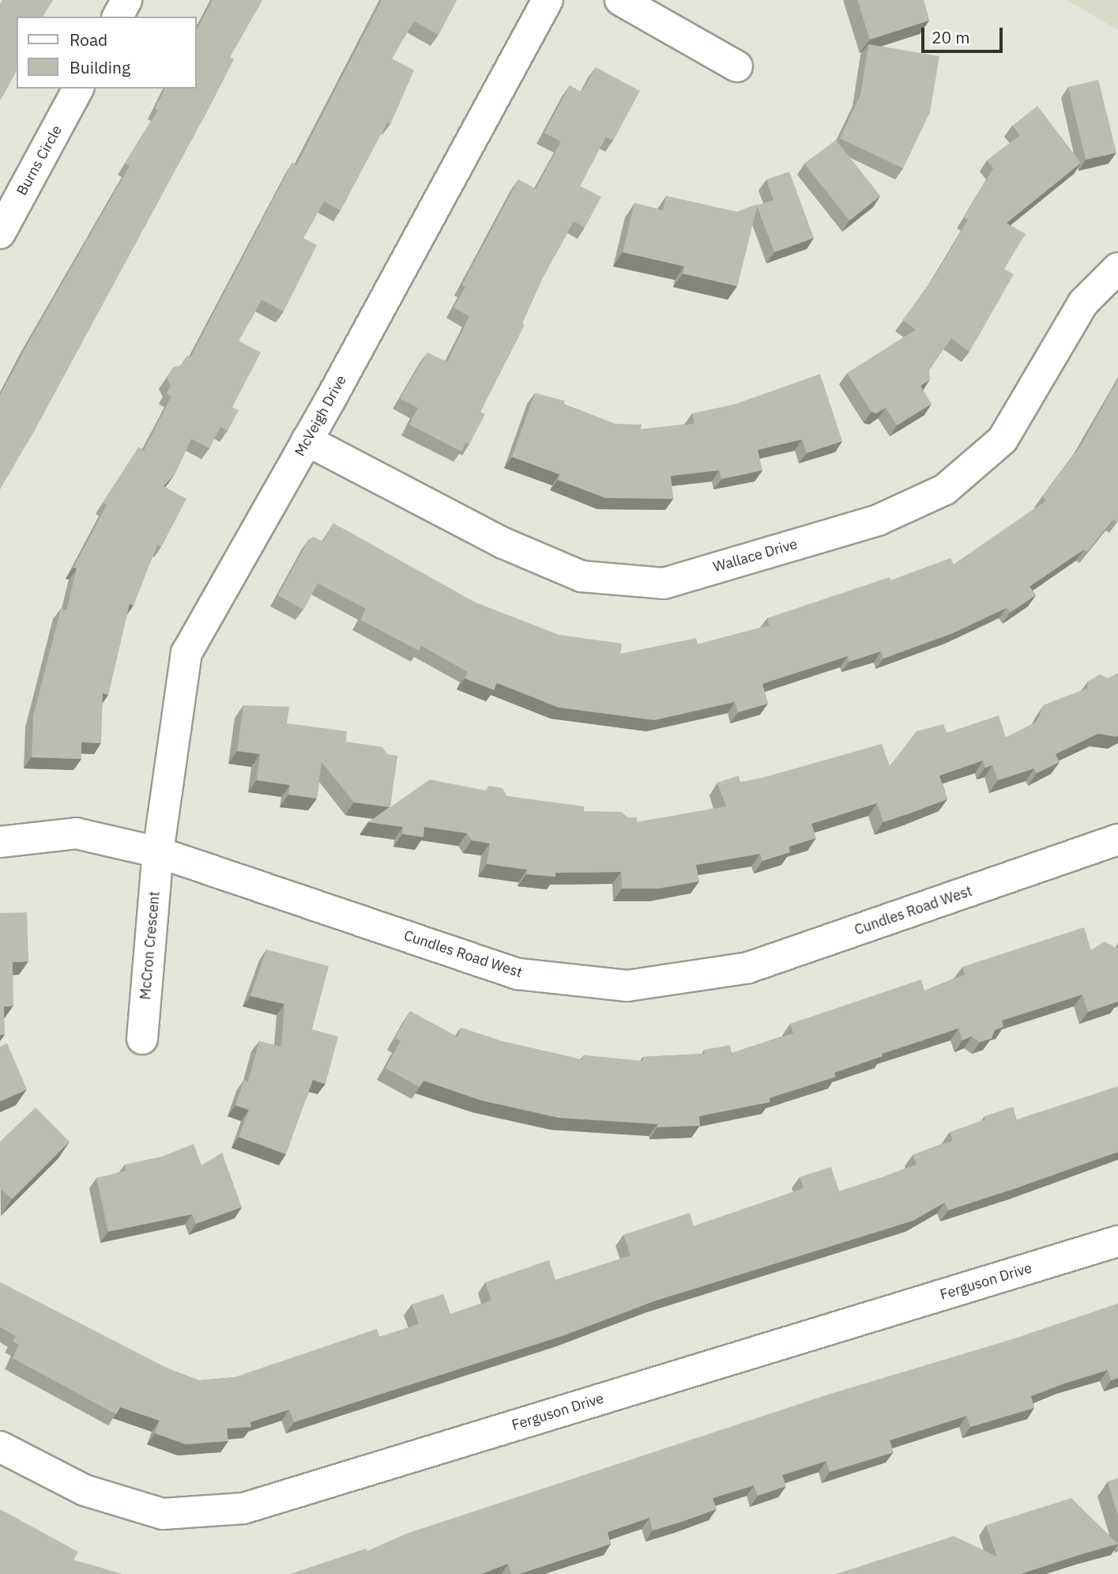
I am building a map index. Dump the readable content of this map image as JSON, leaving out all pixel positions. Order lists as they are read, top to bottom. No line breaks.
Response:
{"streets":{"street":["Burns Circle","McVeigh Drive","Wallace Drive","Cundles Road West","McCron Crescent","Ferguson Drive"]},"crossings":[["McVeigh Drive","Wallace Drive"],["McVeigh Drive","Cundles Road West"],["McVeigh Drive","McCron Crescent"],["Cundles Road West","McCron Crescent"]],"legend":["Road","Building"],"scale_bar":"20 m"}
